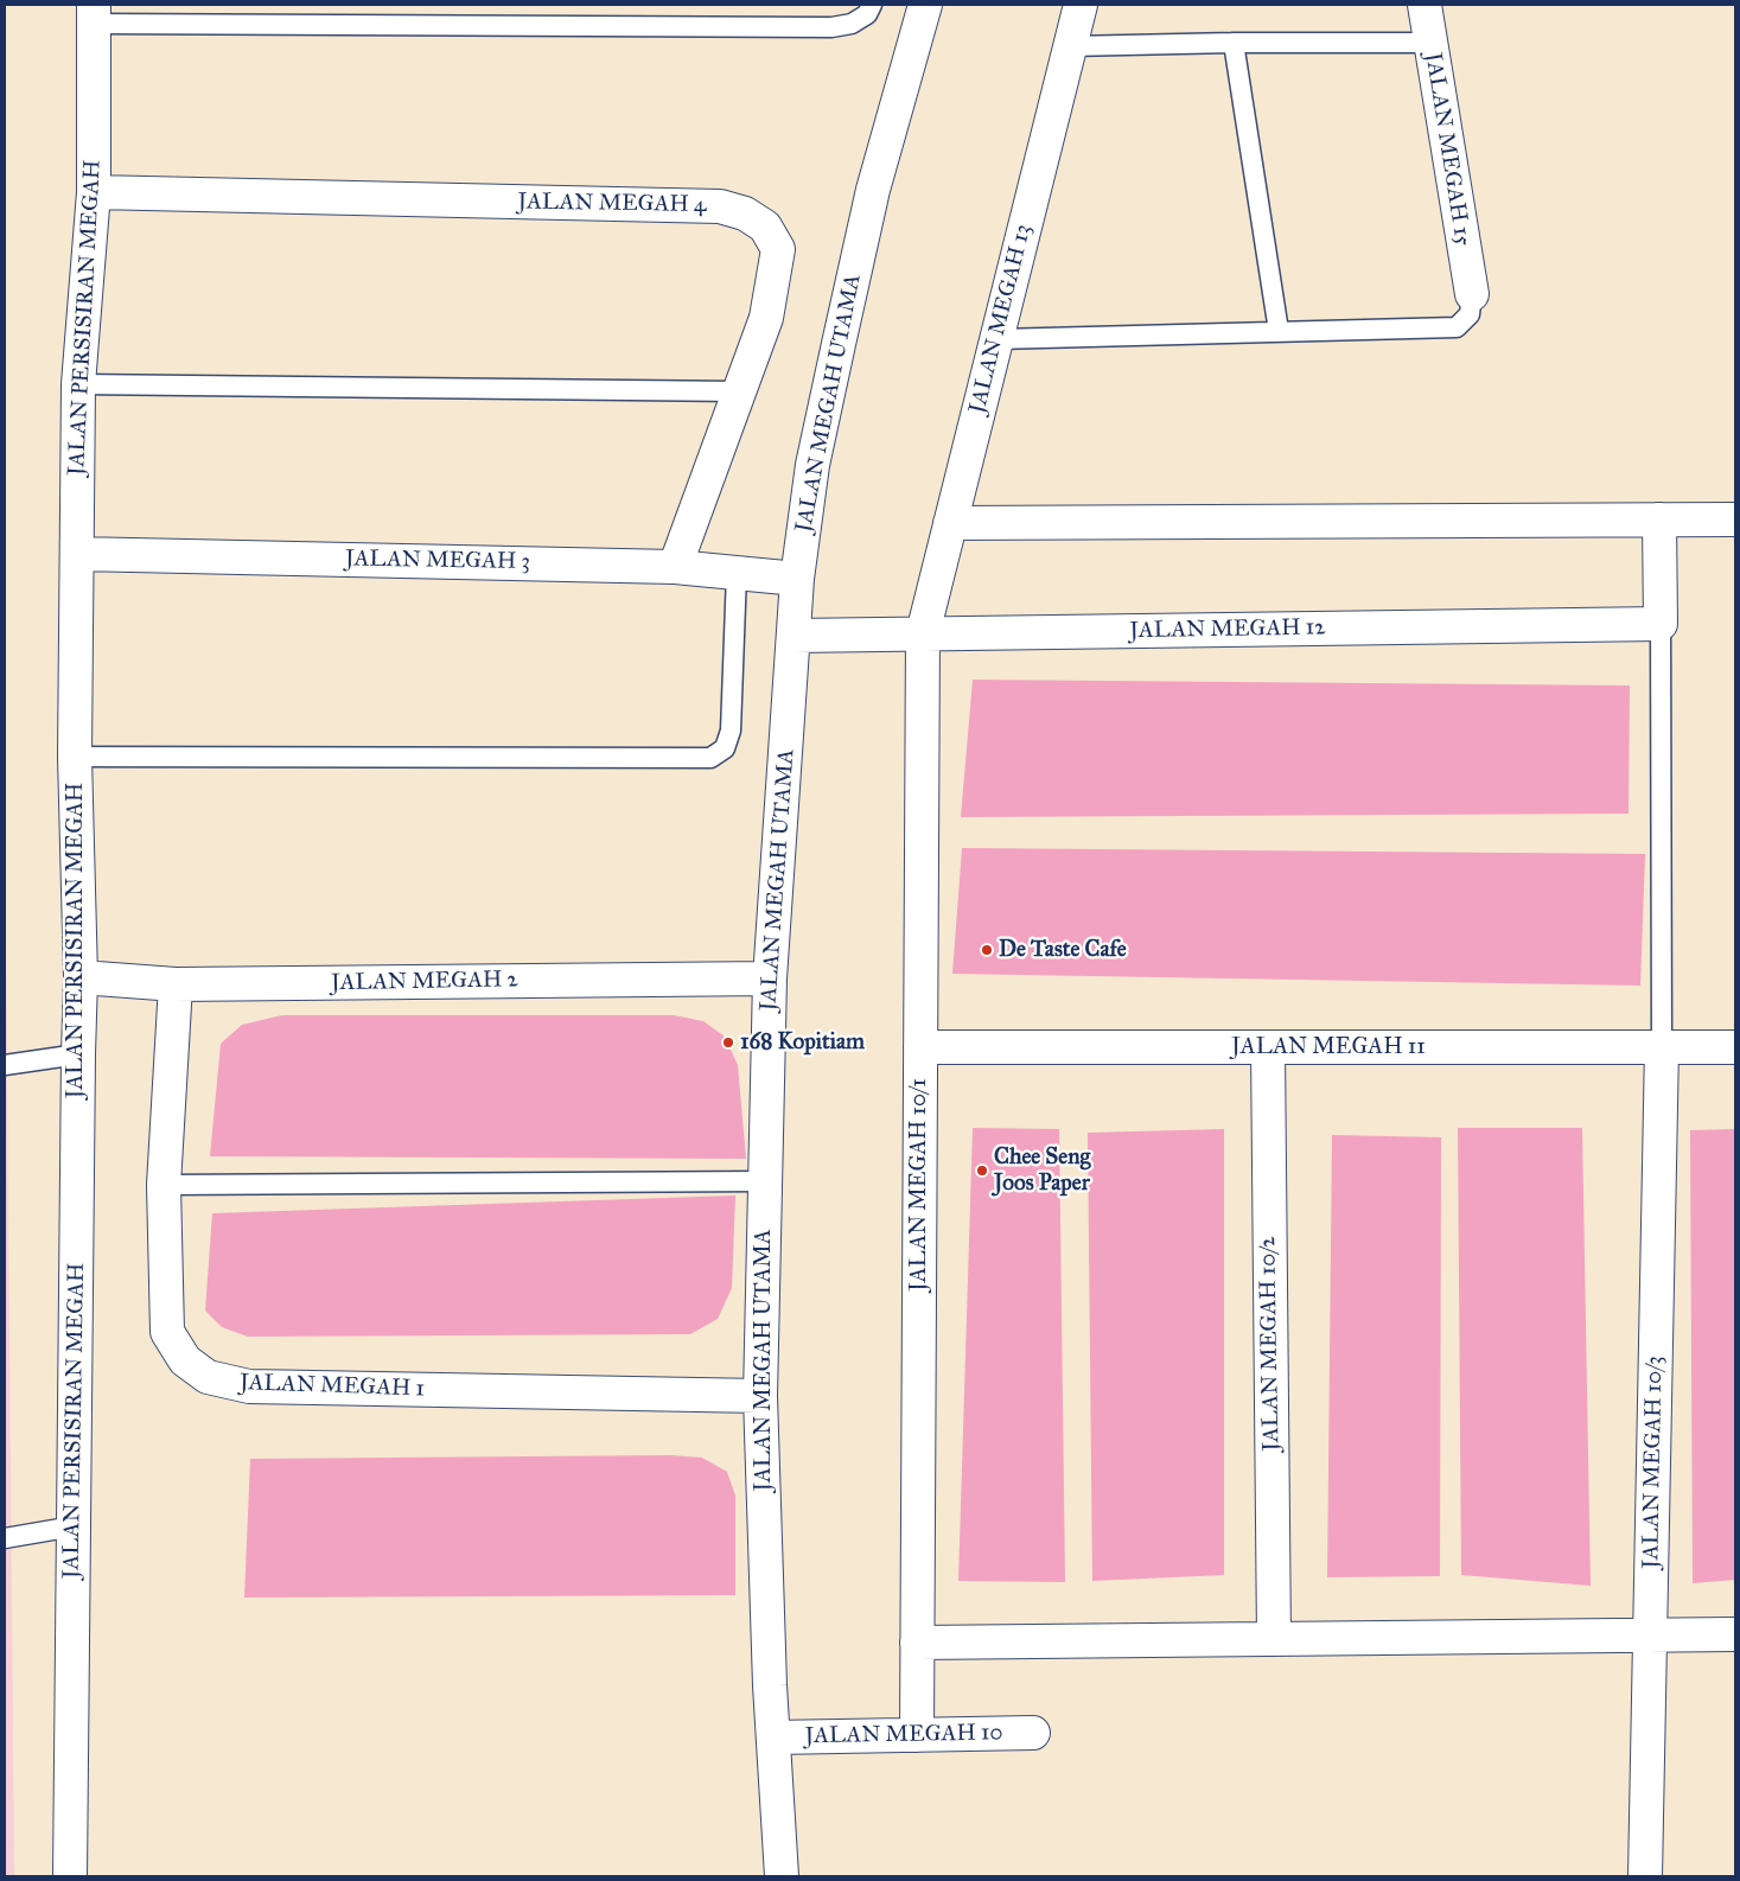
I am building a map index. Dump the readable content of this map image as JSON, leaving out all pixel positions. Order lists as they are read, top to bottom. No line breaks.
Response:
{"streets":{"street":["JALAN MEGAH 15","JALAN MEGAH 4","JALAN PERSISIRAN MEGAH","JALAN MEGAH 13","JALAN MEGAH UTAMA","JALAN MEGAH 3","JALAN MEGAH 12","JALAN MEGAH 2","JALAN MEGAH 11","JALAN MEGAH 10/1","JALAN MEGAH 10/2","JALAN MEGAH 1","JALAN MEGAH 10/3","JALAN MEGAH 10"]},"crossings":[["JALAN MEGAH 4","JALAN PERSISIRAN MEGAH"],["JALAN MEGAH 4","JALAN MEGAH 3"],["JALAN PERSISIRAN MEGAH","JALAN MEGAH 3"],["JALAN PERSISIRAN MEGAH","JALAN MEGAH 2"],["JALAN MEGAH 13","JALAN MEGAH 12"],["JALAN MEGAH 13","JALAN MEGAH 10/1"],["JALAN MEGAH UTAMA","JALAN MEGAH 3"],["JALAN MEGAH UTAMA","JALAN MEGAH 12"],["JALAN MEGAH UTAMA","JALAN MEGAH 2"],["JALAN MEGAH UTAMA","JALAN MEGAH 1"],["JALAN MEGAH UTAMA","JALAN MEGAH 10"],["JALAN MEGAH 12","JALAN MEGAH 10/1"],["JALAN MEGAH 2","JALAN MEGAH 1"],["JALAN MEGAH 11","JALAN MEGAH 10/1"],["JALAN MEGAH 11","JALAN MEGAH 10/2"],["JALAN MEGAH 11","JALAN MEGAH 10/3"],["JALAN MEGAH 10/1","JALAN MEGAH 10"]],"places":["De Taste Cafe","168 Kopitiam","Chee Seng Joos Paper"]}
